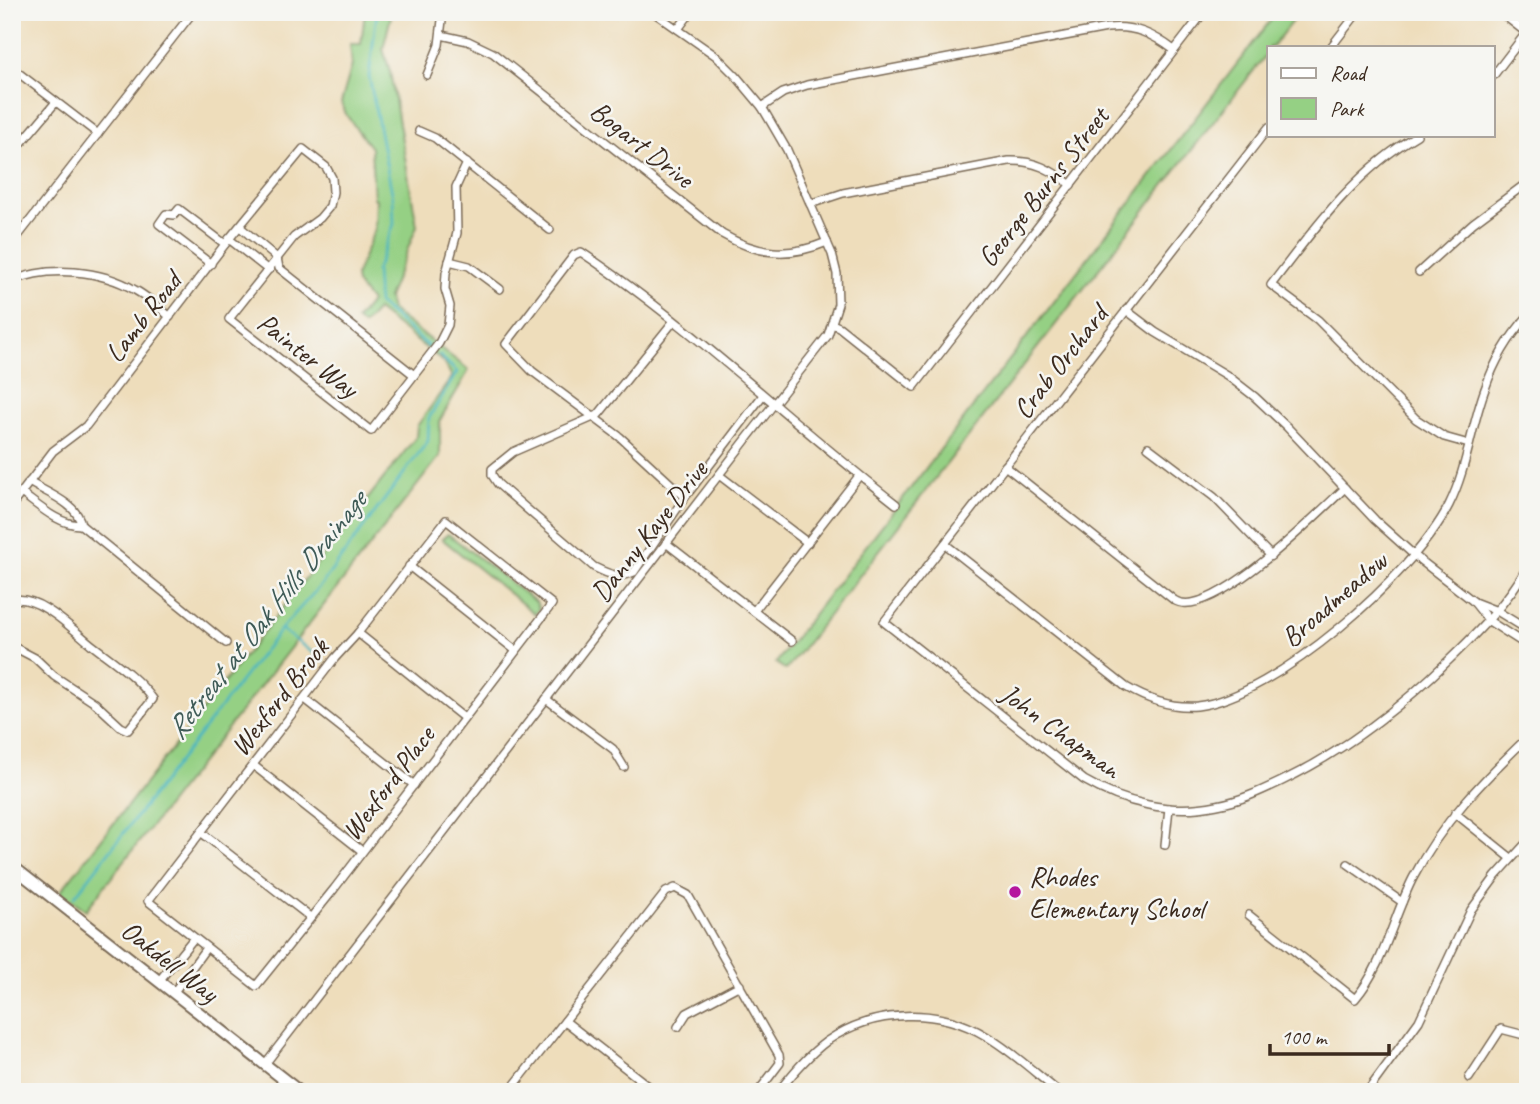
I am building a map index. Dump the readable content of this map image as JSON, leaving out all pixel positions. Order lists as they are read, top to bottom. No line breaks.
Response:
{"streets":{"street":["Bogart Drive","George Burns Street","Lamb Road","Painter Way","Crab Orchard","Danny Kaye Drive","Broadmeadow","Wexford Brook","John Chapman","Wexford Place","Oakdell Way"]},"crossings":[["Bogart Drive","Danny Kaye Drive"],["George Burns Street","Danny Kaye Drive"],["Lamb Road","Painter Way"],["Crab Orchard","Broadmeadow"],["Crab Orchard","John Chapman"],["Danny Kaye Drive","Oakdell Way"],["Wexford Brook","Wexford Place"]],"water":["Retreat at Oak Hills Drainage"],"places":["Rhodes Elementary School"],"legend":["Road","Park"],"scale_bar":"100 m"}
